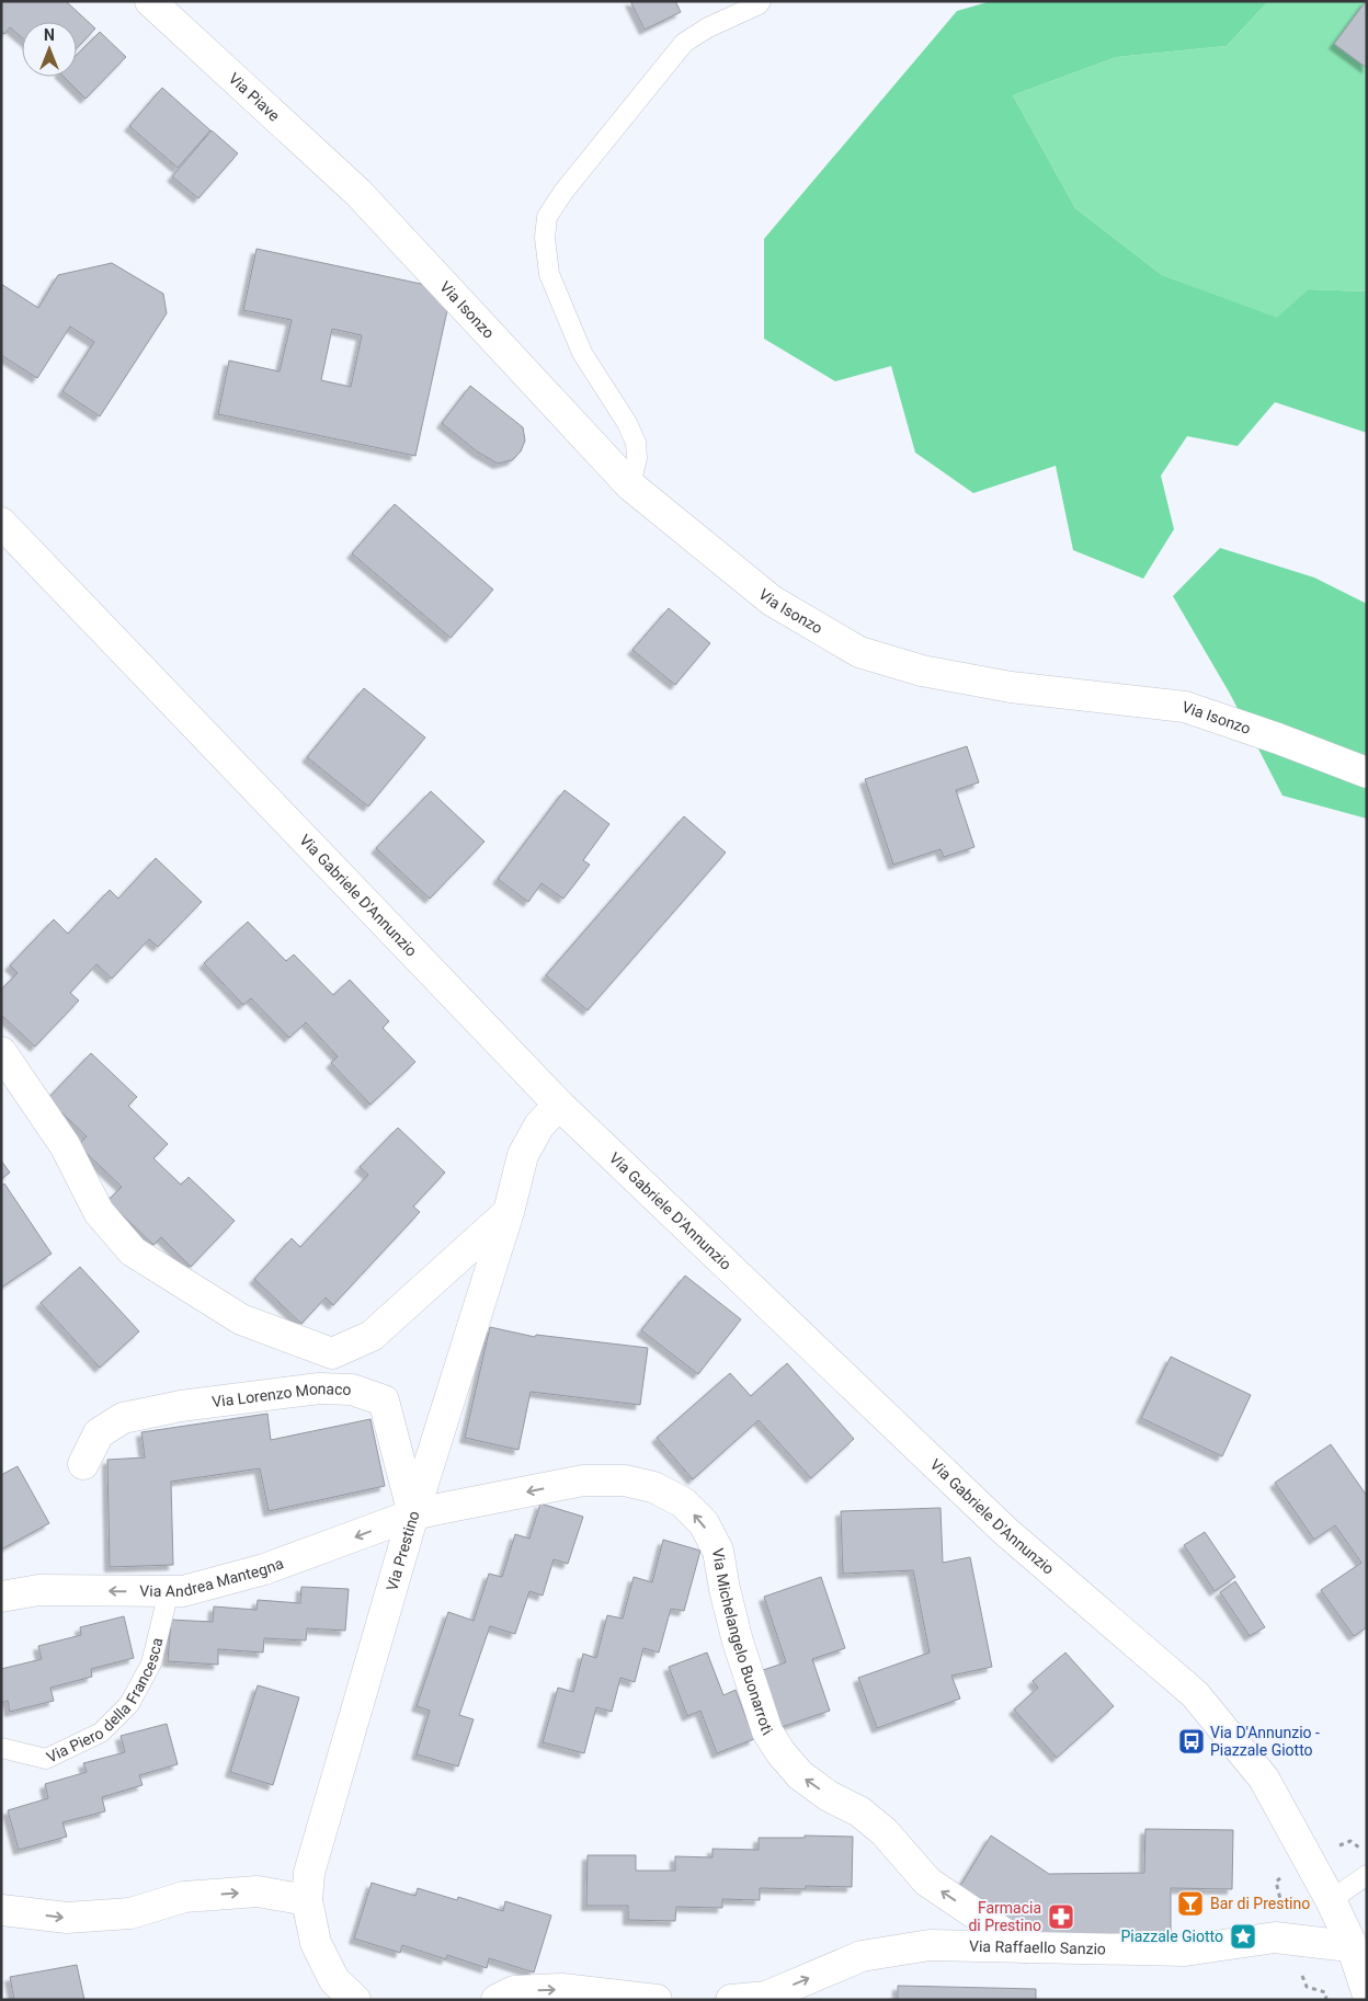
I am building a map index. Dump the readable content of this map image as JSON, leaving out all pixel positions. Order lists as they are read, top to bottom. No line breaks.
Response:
{"streets":{"street":["Via Piave","Via Isonzo","Via Gabriele D'Annunzio","Via Lorenzo Monaco","Via Prestino","Via Andrea Mantegna","Via Michelangelo Buonarroti","Via Raffaello Sanzio"],"lane":["Via Piero della Francesca"]},"crossings":[["Via Piave","Via Isonzo"],["Via Gabriele D'Annunzio","Via Prestino"],["Via Gabriele D'Annunzio","Via Raffaello Sanzio"],["Via Lorenzo Monaco","Via Prestino"],["Via Lorenzo Monaco","Via Andrea Mantegna"],["Via Lorenzo Monaco","Via Michelangelo Buonarroti"],["Via Prestino","Via Andrea Mantegna"],["Via Prestino","Via Michelangelo Buonarroti"],["Via Andrea Mantegna","Via Michelangelo Buonarroti"],["Via Andrea Mantegna","Via Piero della Francesca"],["Via Michelangelo Buonarroti","Via Raffaello Sanzio"]],"one_way":["Via Andrea Mantegna","Via Michelangelo Buonarroti","Via Raffaello Sanzio"],"places":{"bus stop":["Via D'Annunzio - Piazzale Giotto"],"bar":["Bar di Prestino"],"pharmacy":["Farmacia di Prestino"],"place":["Piazzale Giotto"]},"north":"top"}
